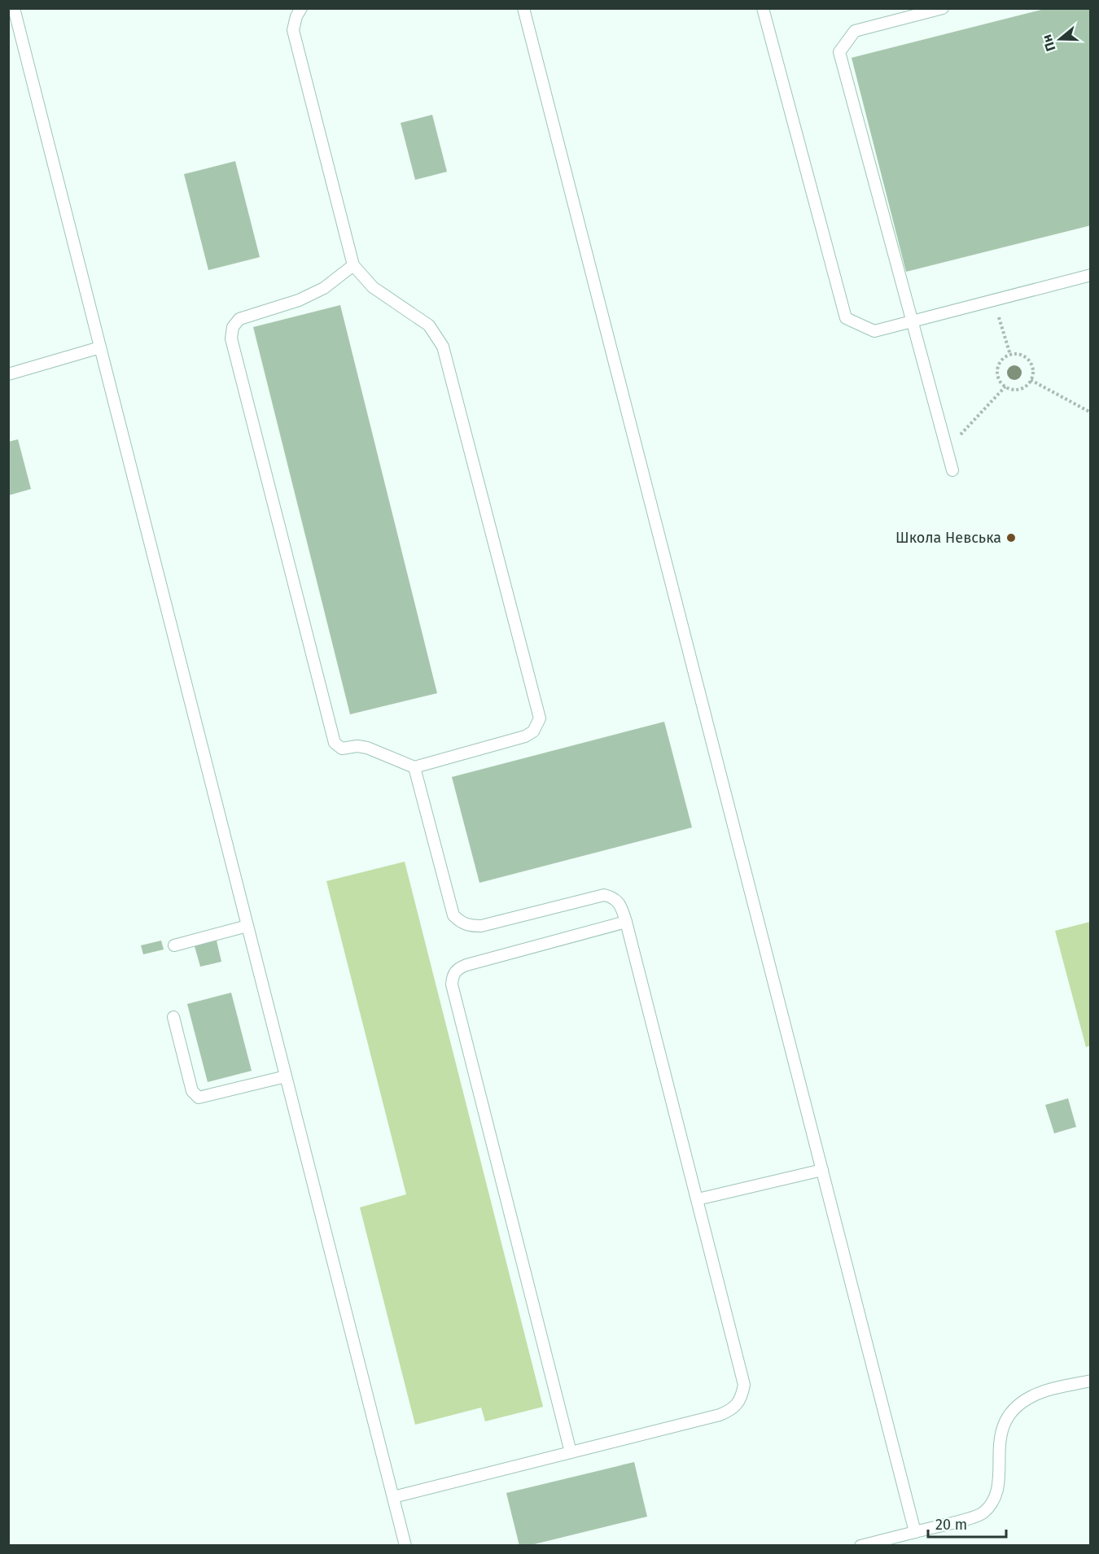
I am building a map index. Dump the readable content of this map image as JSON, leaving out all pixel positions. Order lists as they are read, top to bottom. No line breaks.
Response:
{"places":["Школа Невська"],"scale_bar":"20 m","north":"left"}
